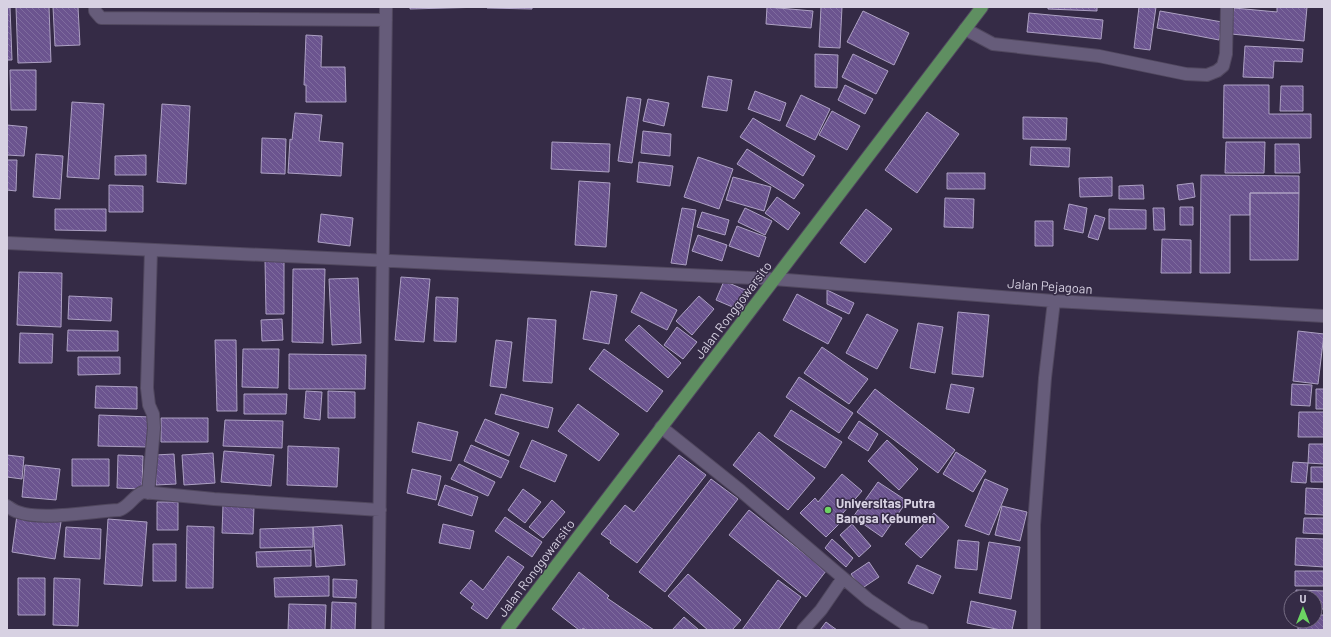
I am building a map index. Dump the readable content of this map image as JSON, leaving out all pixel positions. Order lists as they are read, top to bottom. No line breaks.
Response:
{"streets":{"main road":["Jalan Ronggowarsito"],"street":["Jalan Pejagoan"]},"crossings":[["Jalan Pejagoan","Jalan Ronggowarsito"]],"places":["Universitas Putra Bangsa Kebumen"],"north":"top"}
